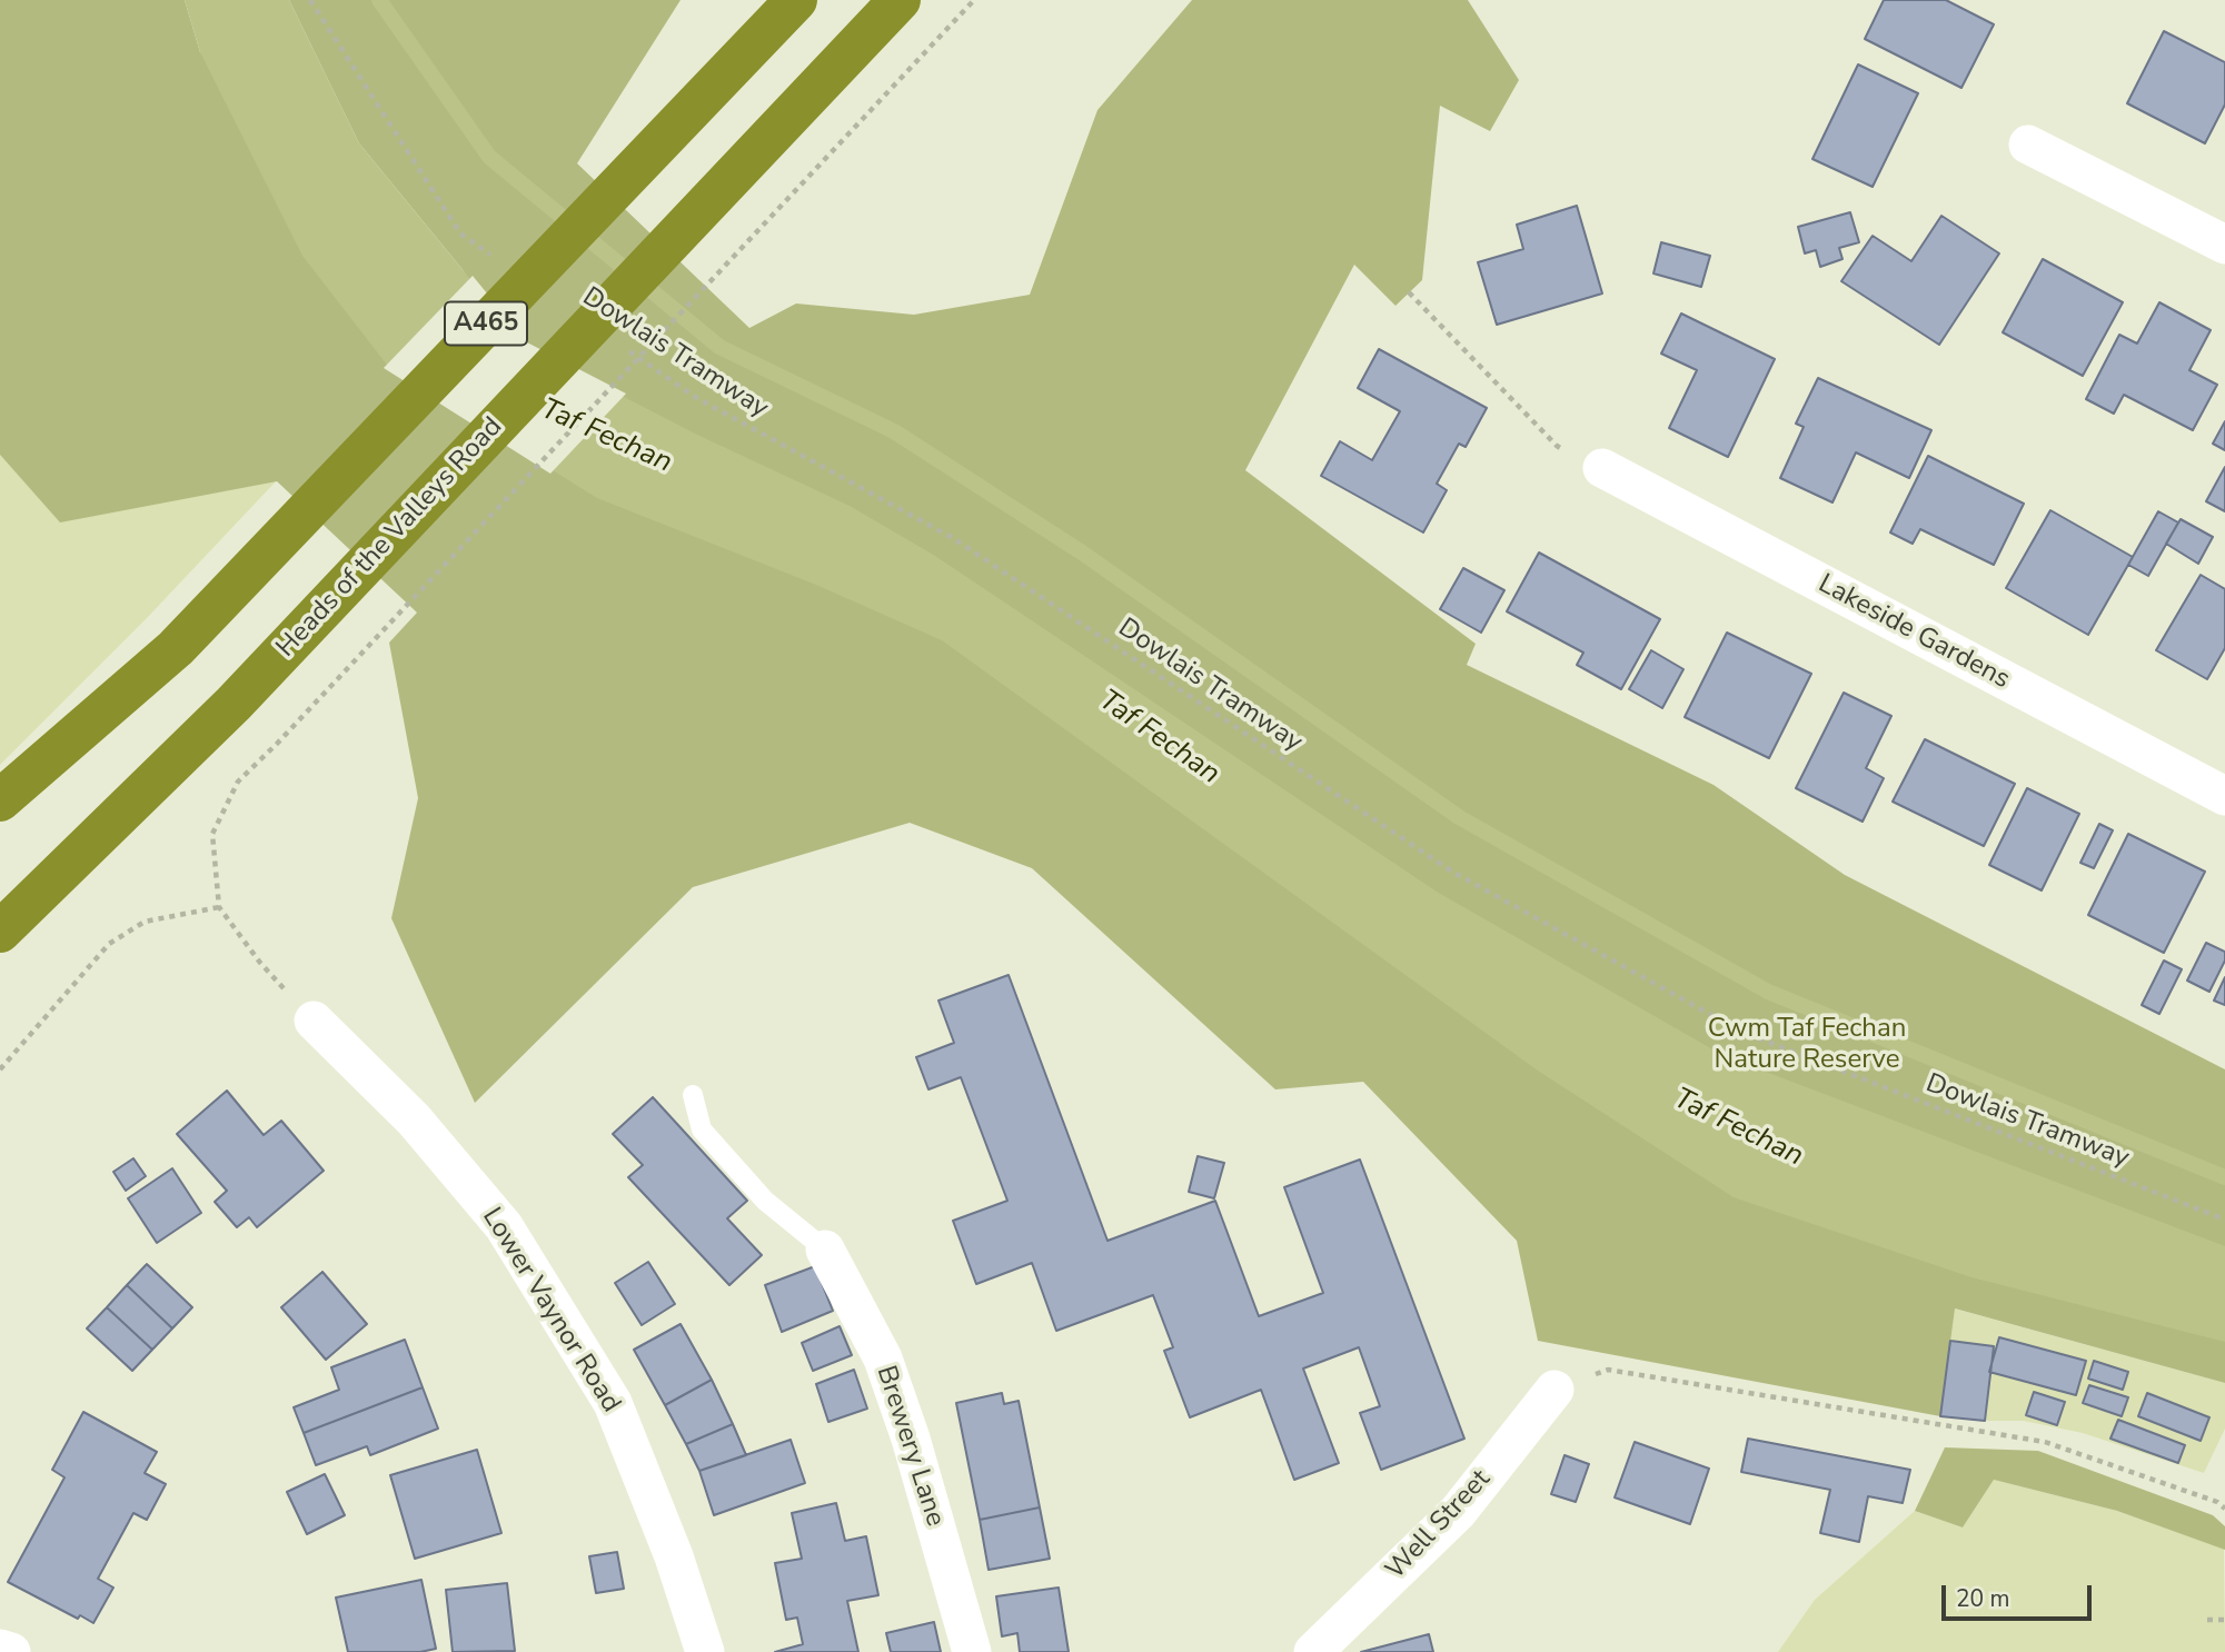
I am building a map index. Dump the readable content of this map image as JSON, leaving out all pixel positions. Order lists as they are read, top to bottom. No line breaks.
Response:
{"streets":{"highway":["A465","Heads of the Valleys Road"],"street":["Lakeside Gardens","Lower Vaynor Road","Brewery Lane","Well Street"],"path":["Dowlais Tramway"]},"water":["Taf Fechan"],"parks":["Cwm Taf Fechan Nature Reserve"],"scale_bar":"20 m"}
